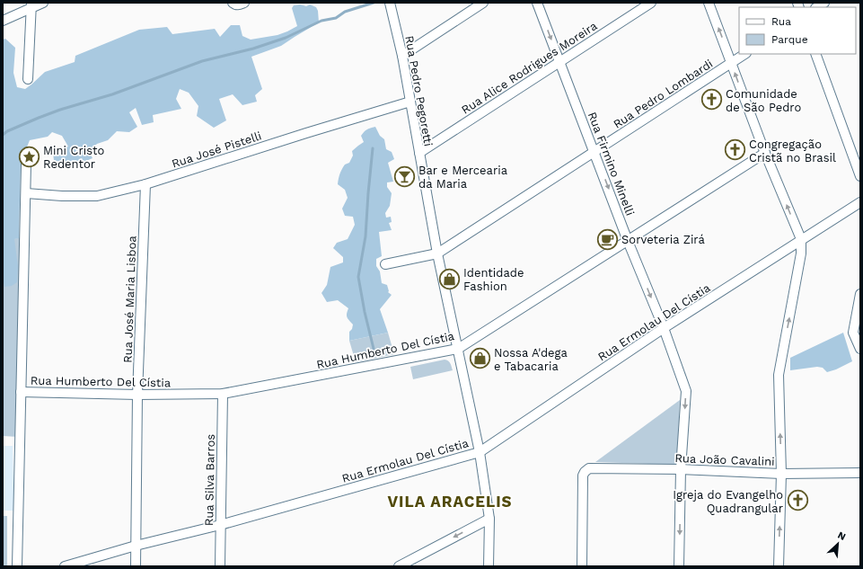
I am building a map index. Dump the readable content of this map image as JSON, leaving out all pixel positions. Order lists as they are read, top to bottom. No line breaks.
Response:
{"streets":{"street":["Rua Alice Rodrigues Moreira","Rua Pedro Pegoretti","Rua Pedro Lombardi","Rua José Pistelli","Rua Firmino Minelli","Rua José Maria Lisboa","Rua Ermolau Del Cístia","Rua Humberto Del Cístia","Rua João Cavalini","Rua Silva Barros"]},"crossings":[["Rua Alice Rodrigues Moreira","Rua Pedro Pegoretti"],["Rua Alice Rodrigues Moreira","Rua Firmino Minelli"],["Rua Pedro Pegoretti","Rua Pedro Lombardi"],["Rua Pedro Pegoretti","Rua José Pistelli"],["Rua Pedro Pegoretti","Rua Ermolau Del Cístia"],["Rua Pedro Pegoretti","Rua Humberto Del Cístia"],["Rua Pedro Lombardi","Rua Firmino Minelli"],["Rua José Pistelli","Rua José Maria Lisboa"],["Rua Firmino Minelli","Rua Ermolau Del Cístia"],["Rua Firmino Minelli","Rua Humberto Del Cístia"],["Rua Firmino Minelli","Rua João Cavalini"],["Rua José Maria Lisboa","Rua Ermolau Del Cístia"],["Rua José Maria Lisboa","Rua Humberto Del Cístia"],["Rua Ermolau Del Cístia","Rua Silva Barros"],["Rua Humberto Del Cístia","Rua Silva Barros"]],"one_way":["Rua Firmino Minelli"],"districts":["VILA ARACELIS"],"places":{"church":["Comunidade de São Pedro","Congregação Cristã no Brasil","Igreja do Evangelho Quadrangular"],"place":["Mini Cristo Redentor"],"bar":["Bar e Mercearia da Maria"],"cafe":["Sorveteria Zirá"],"shop":["Identidade Fashion","Nossa A'dega e Tabacaria"]},"legend":["Rua","Parque"],"north":"top right"}
